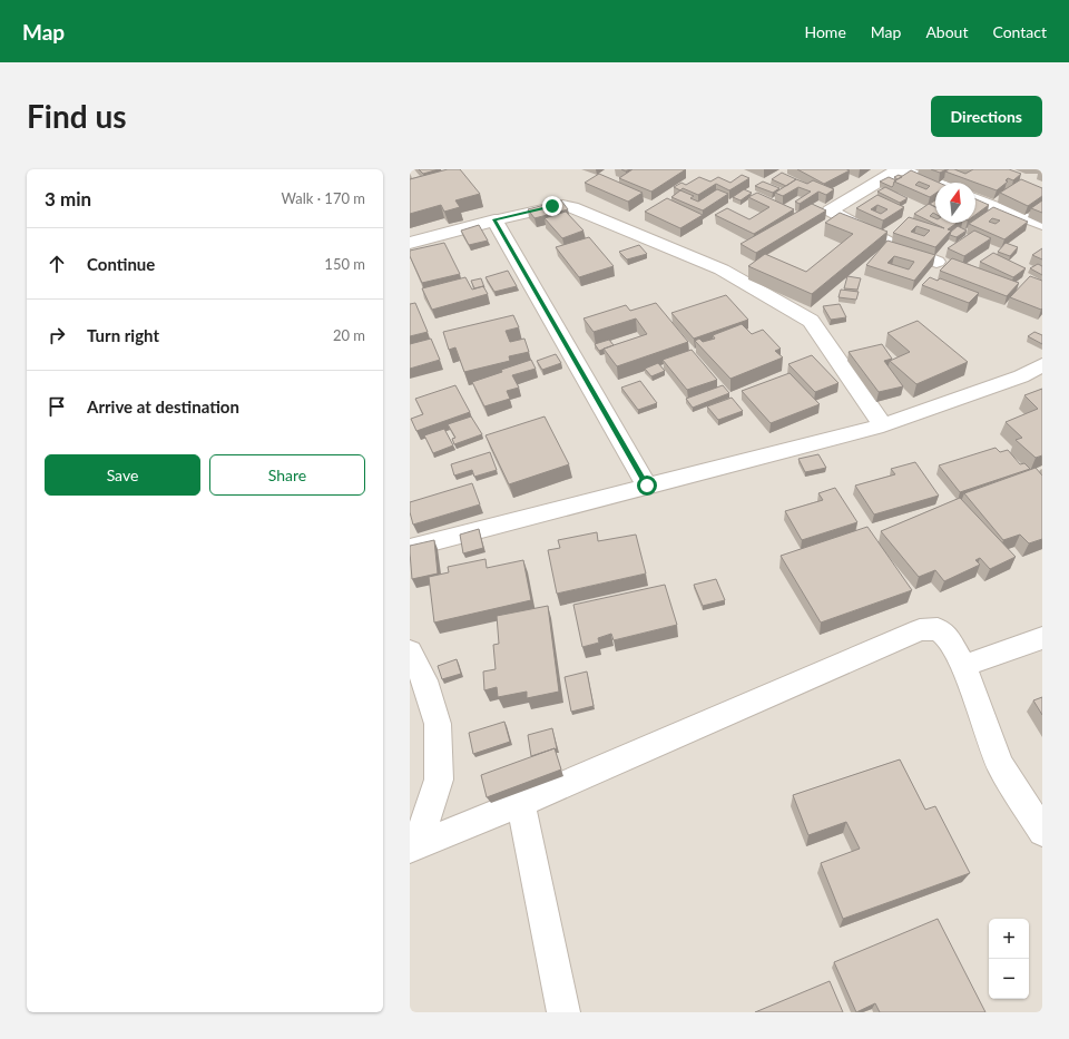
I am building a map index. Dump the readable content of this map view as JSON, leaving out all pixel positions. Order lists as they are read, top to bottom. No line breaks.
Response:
{"north":"top","page":{"header":"Map","nav":["Home","Map","About","Contact"],"buttons":["Directions",["Save","Share"]],"title":"Find us","heading":["3 min","Walk · 170 m"],"list":[["Continue","150 m"],["Turn right","20 m"],"Arrive at destination"],"map_buttons":["+","−"]}}
